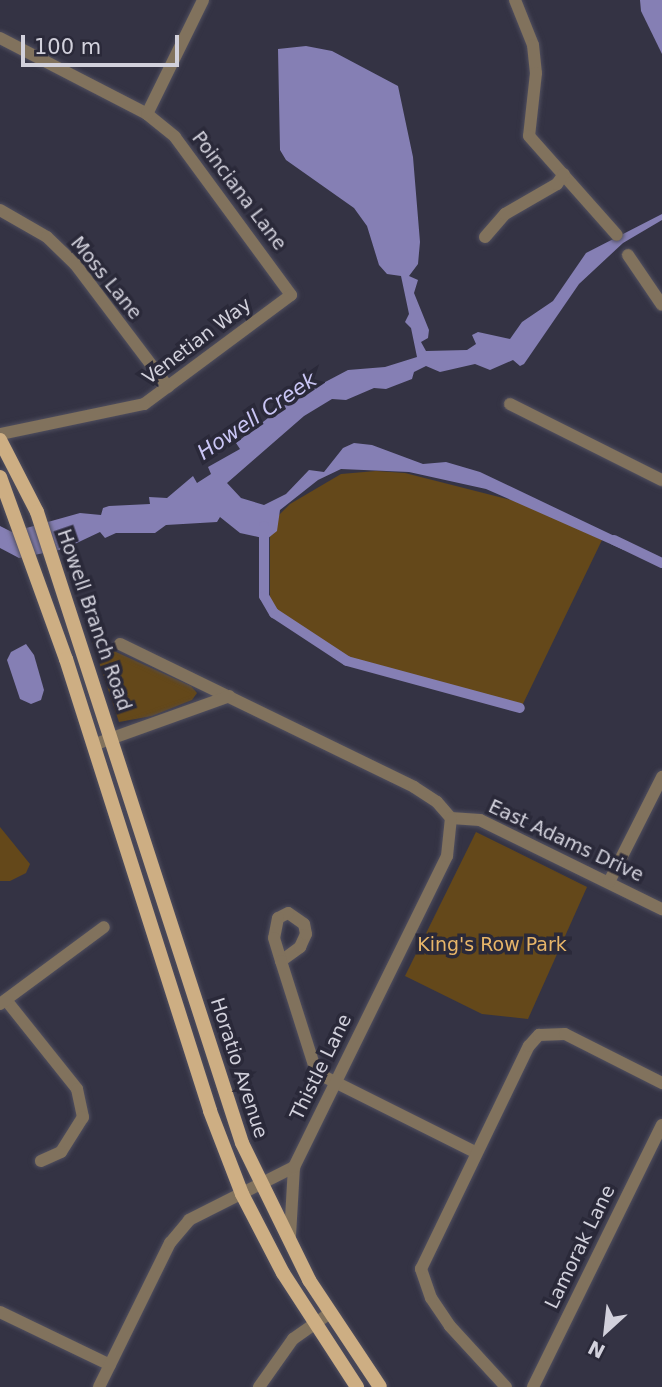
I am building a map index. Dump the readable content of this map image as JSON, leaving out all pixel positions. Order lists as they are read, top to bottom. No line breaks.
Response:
{"streets":{"main road":["Howell Branch Road","Horatio Avenue"],"street":["Poinciana Lane","Moss Lane","Venetian Way","East Adams Drive","Thistle Lane","Lamorak Lane"]},"crossings":[["Poinciana Lane","Venetian Way"],["Moss Lane","Venetian Way"],["Howell Branch Road","Horatio Avenue"],["East Adams Drive","Thistle Lane"]],"water":["Howell Creek"],"parks":["King's Row Park"],"scale_bar":"100 m","north":"bottom left"}
